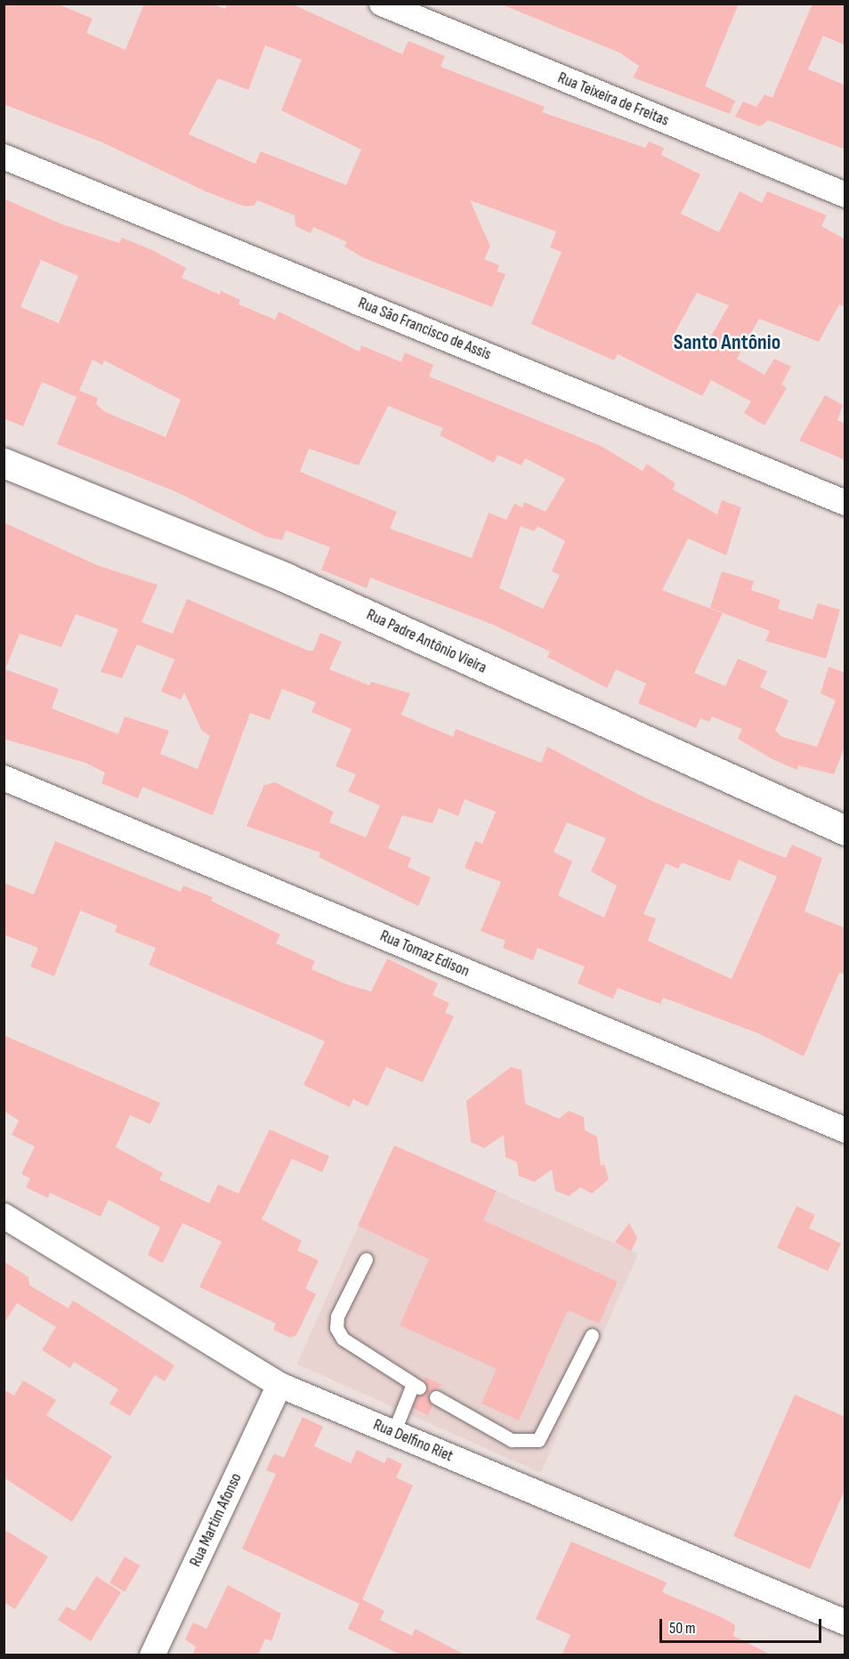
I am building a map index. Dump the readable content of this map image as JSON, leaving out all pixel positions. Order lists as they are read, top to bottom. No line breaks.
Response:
{"streets":{"street":["Rua Teixeira de Freitas","Rua São Francisco de Assis","Rua Padre Antônio Vieira","Rua Tomaz Edison","Rua Delfino Riet","Rua Martim Afonso"]},"crossings":[["Rua Delfino Riet","Rua Martim Afonso"]],"districts":["Santo Antônio"],"scale_bar":"50 m"}
